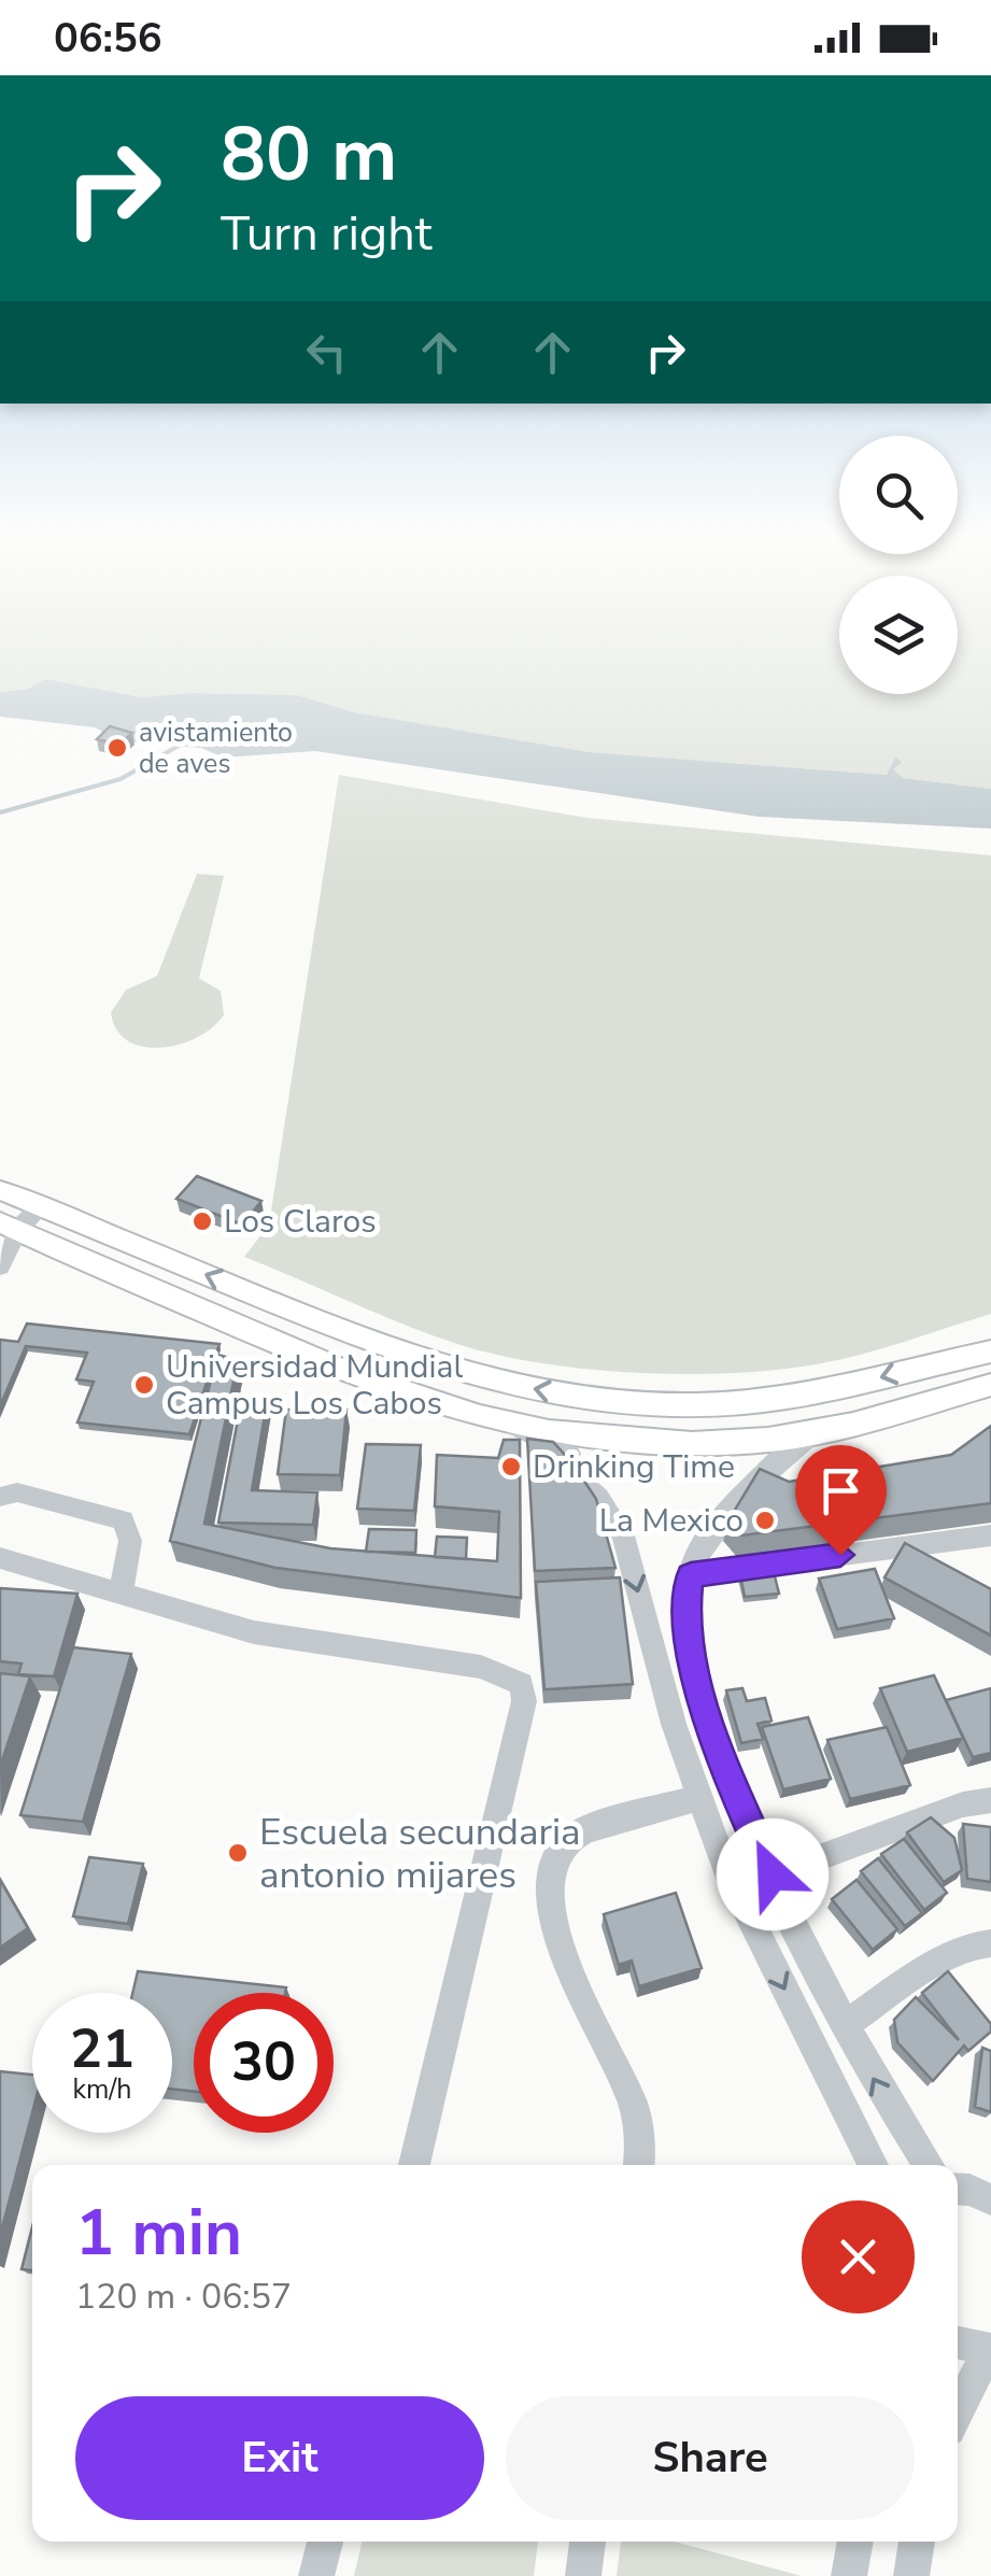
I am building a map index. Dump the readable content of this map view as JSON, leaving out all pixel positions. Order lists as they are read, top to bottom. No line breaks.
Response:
{"places":["avistamiento de aves","Los Claros","Universidad Mundial Campus Los Cabos","Drinking Time","La Mexico","Escuela secundaria antonio mijares"],"page":{"status":"06:56","turn":["80 m","Turn right"],"speed":"21 km/h","limit":"30","heading":["1 min","120 m · 06:57"],"buttons":["Exit","Share"]}}
